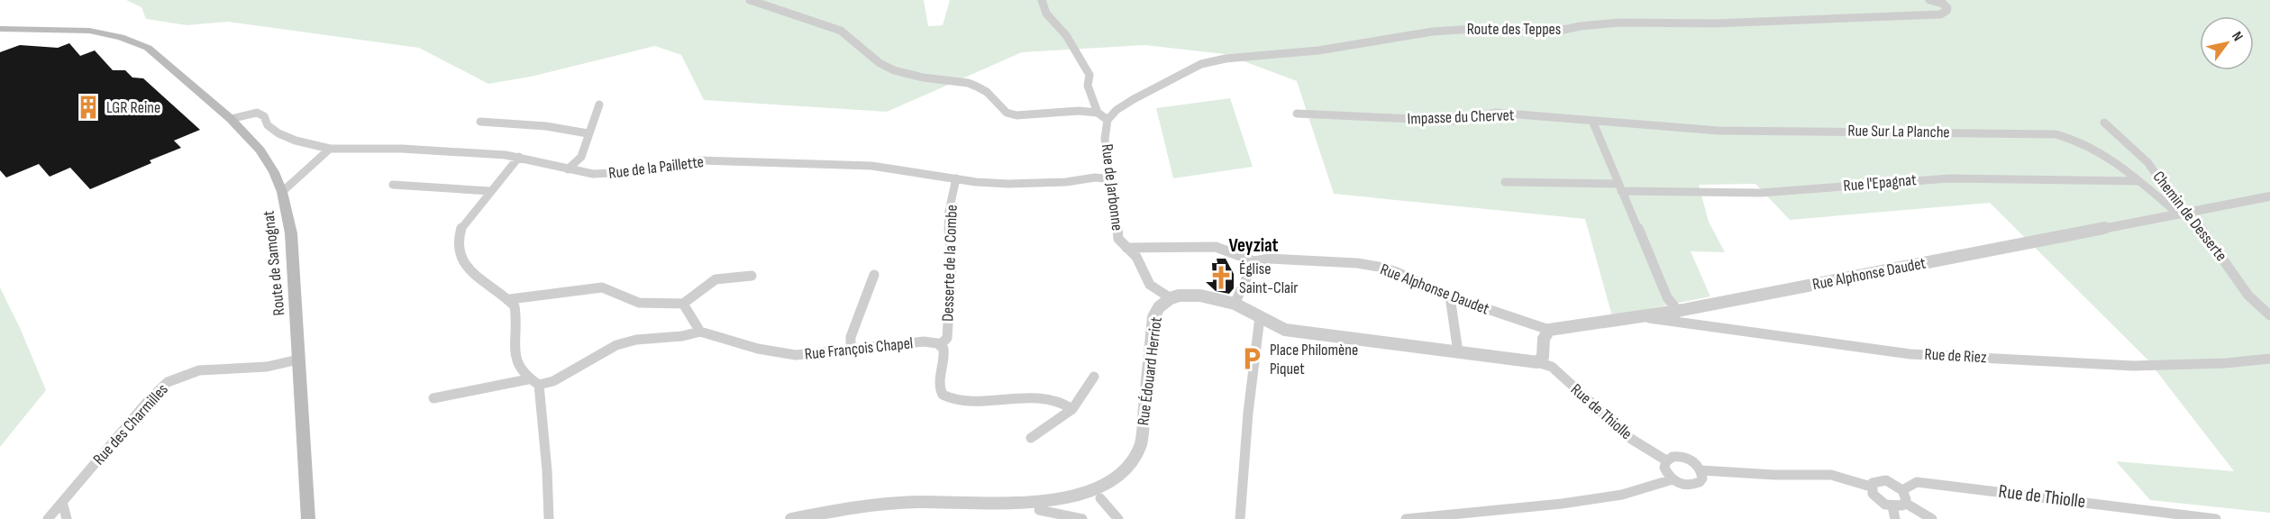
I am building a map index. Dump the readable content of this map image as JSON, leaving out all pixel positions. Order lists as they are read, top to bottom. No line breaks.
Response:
{"streets":{"main road":["Route de Samognat"],"street":["Route des Teppes","Impasse du Chervet","Rue Sur La Planche","Rue de la Paillette","Rue l'Epagnat","Rue de Jarbonne","Chemin de Desserte","Desserte de la Combe","Rue Alphonse Daudet","Rue François Chapel","Rue de Riez","Rue Édouard Herriot","Rue de Thiolle","Rue des Charmilles"]},"crossings":[["Route des Teppes","Rue de Jarbonne"],["Impasse du Chervet","Rue Sur La Planche"],["Rue Sur La Planche","Rue l'Epagnat"],["Rue Sur La Planche","Chemin de Desserte"],["Rue Sur La Planche","Rue Alphonse Daudet"],["Rue de la Paillette","Rue de Jarbonne"],["Rue de la Paillette","Route de Samognat"],["Rue de la Paillette","Desserte de la Combe"],["Rue de Jarbonne","Rue Alphonse Daudet"],["Rue de Jarbonne","Rue Édouard Herriot"],["Chemin de Desserte","Rue Alphonse Daudet"],["Route de Samognat","Rue des Charmilles"],["Desserte de la Combe","Rue François Chapel"],["Rue Alphonse Daudet","Rue de Riez"],["Rue Édouard Herriot","Rue de Thiolle"]],"districts":["Veyziat"],"places":{"building":["LGR Reine"],"church":["Église Saint-Clair"],"parking":["Place Philomène Piquet"]},"north":"top right"}
